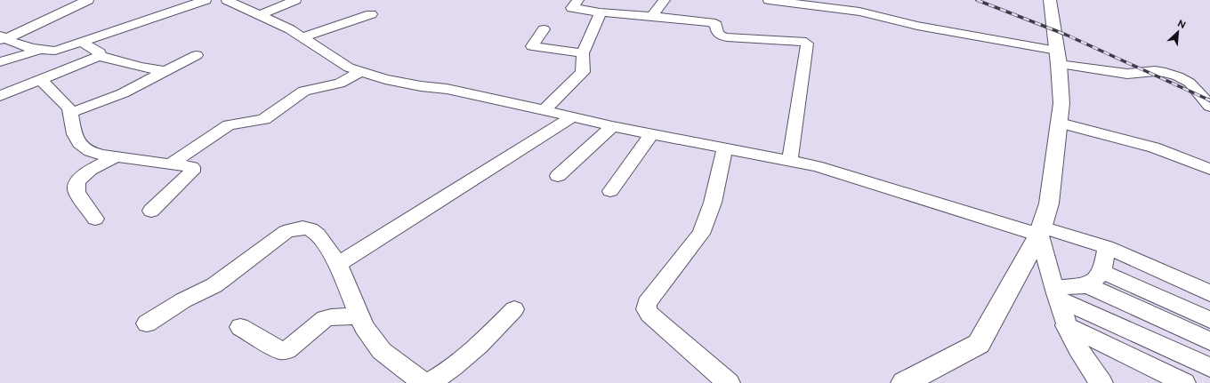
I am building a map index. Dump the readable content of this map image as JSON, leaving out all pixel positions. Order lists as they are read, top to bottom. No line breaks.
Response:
{"north":"top right"}
